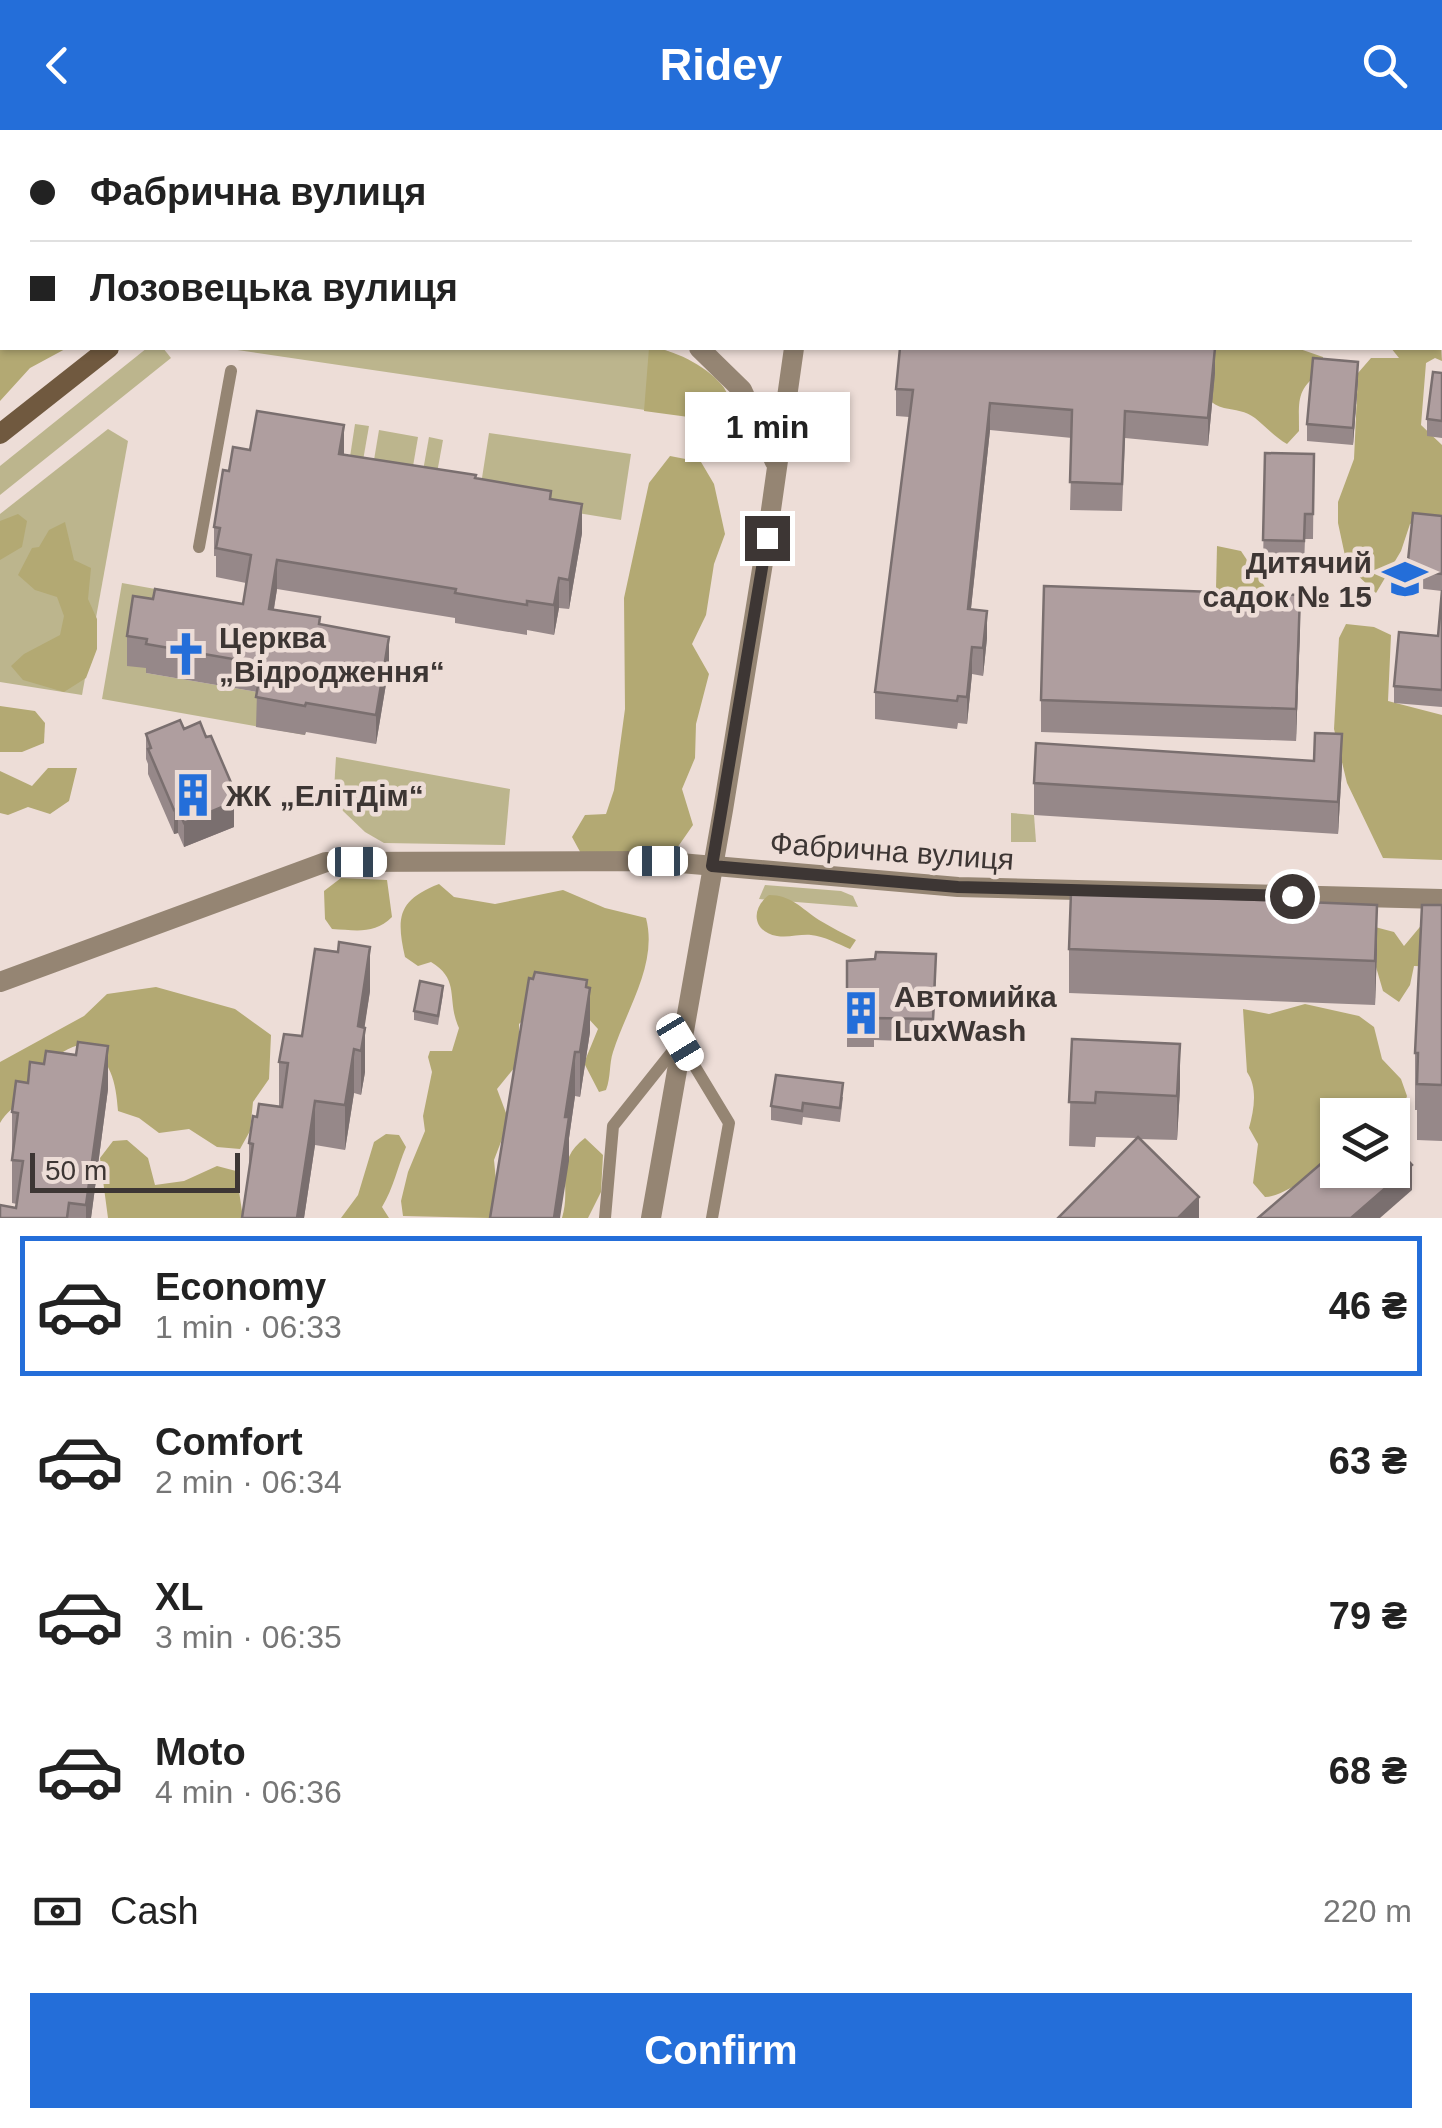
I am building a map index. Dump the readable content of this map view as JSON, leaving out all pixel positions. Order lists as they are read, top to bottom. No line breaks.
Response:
{"streets":{"street":["Фабрична вулиця"]},"places":{"school or university":["Дитячий садок № 15"],"church":["Церква „Відродження“"],"building":["ЖК „ЕлітДім“","Автомийка LuxWash"]},"scale_bar":"50 m","page":{"header":"Ridey","banner":["Фабрична вулиця","Лозовецька вулиця"],"bubble":"1 min","scale":"50 m","list":[{"name":"Economy","note":"1 min · 06:33","value":"46 ₴"},{"name":"Comfort","note":"2 min · 06:34","value":"63 ₴"},{"name":"XL","note":"3 min · 06:35","value":"79 ₴"},{"name":"Moto","note":"4 min · 06:36","value":"68 ₴"}],"pay":["Cash","220 m"],"buttons":"Confirm"}}
